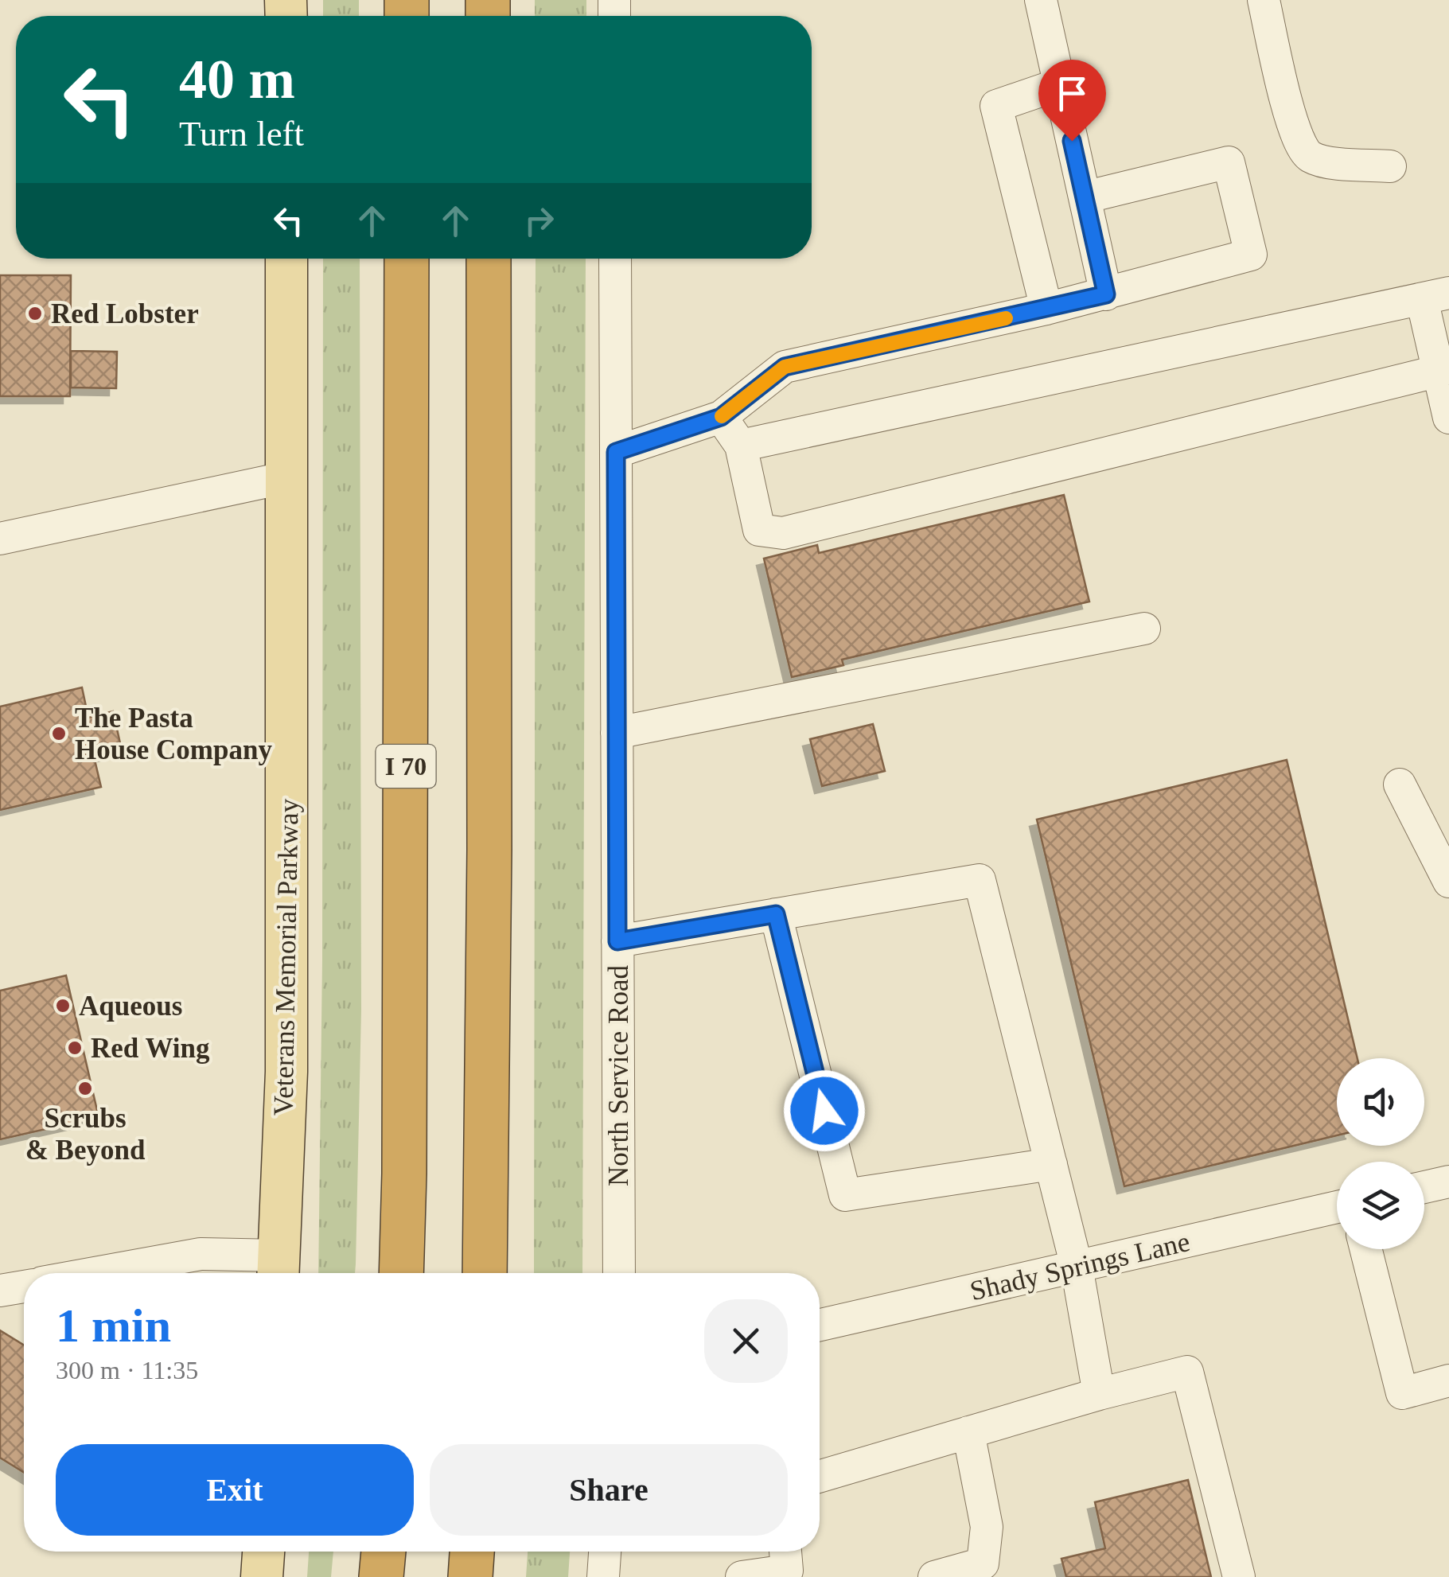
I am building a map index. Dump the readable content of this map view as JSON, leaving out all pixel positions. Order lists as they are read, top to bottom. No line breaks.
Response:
{"streets":{"highway":["I 70"],"main road":["Veterans Memorial Parkway"],"street":["North Service Road","Shady Springs Lane"]},"places":["Red Lobster","The Pasta House Company","Aqueous","Red Wing","Scrubs & Beyond"],"page":{"turn":["40 m","Turn left"],"heading":["1 min","300 m · 11:35"],"buttons":["Exit","Share"]}}
